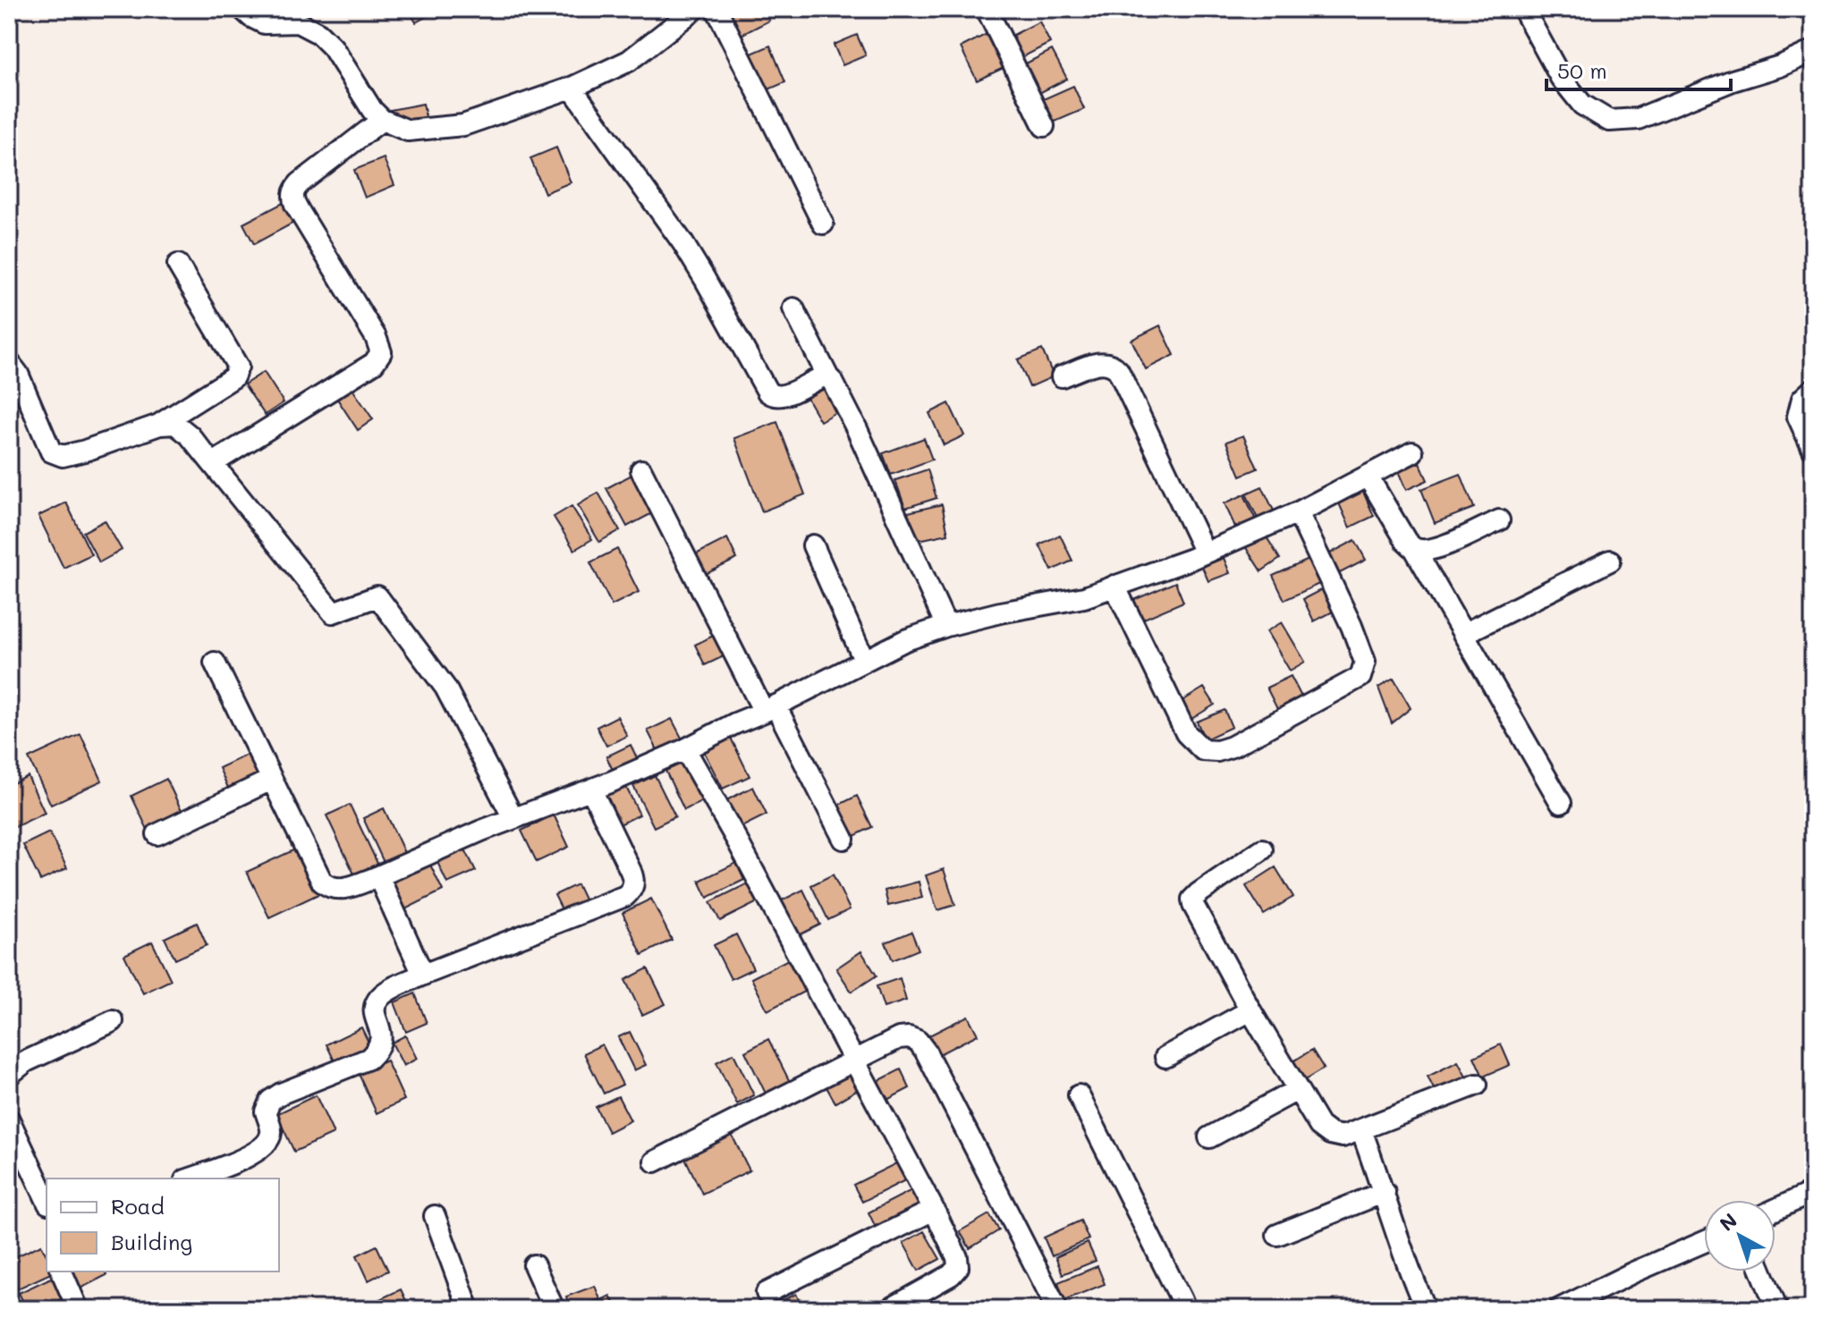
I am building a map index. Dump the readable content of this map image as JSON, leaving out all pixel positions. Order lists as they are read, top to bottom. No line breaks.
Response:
{"legend":["Road","Building"],"scale_bar":"50 m","north":"top left"}
